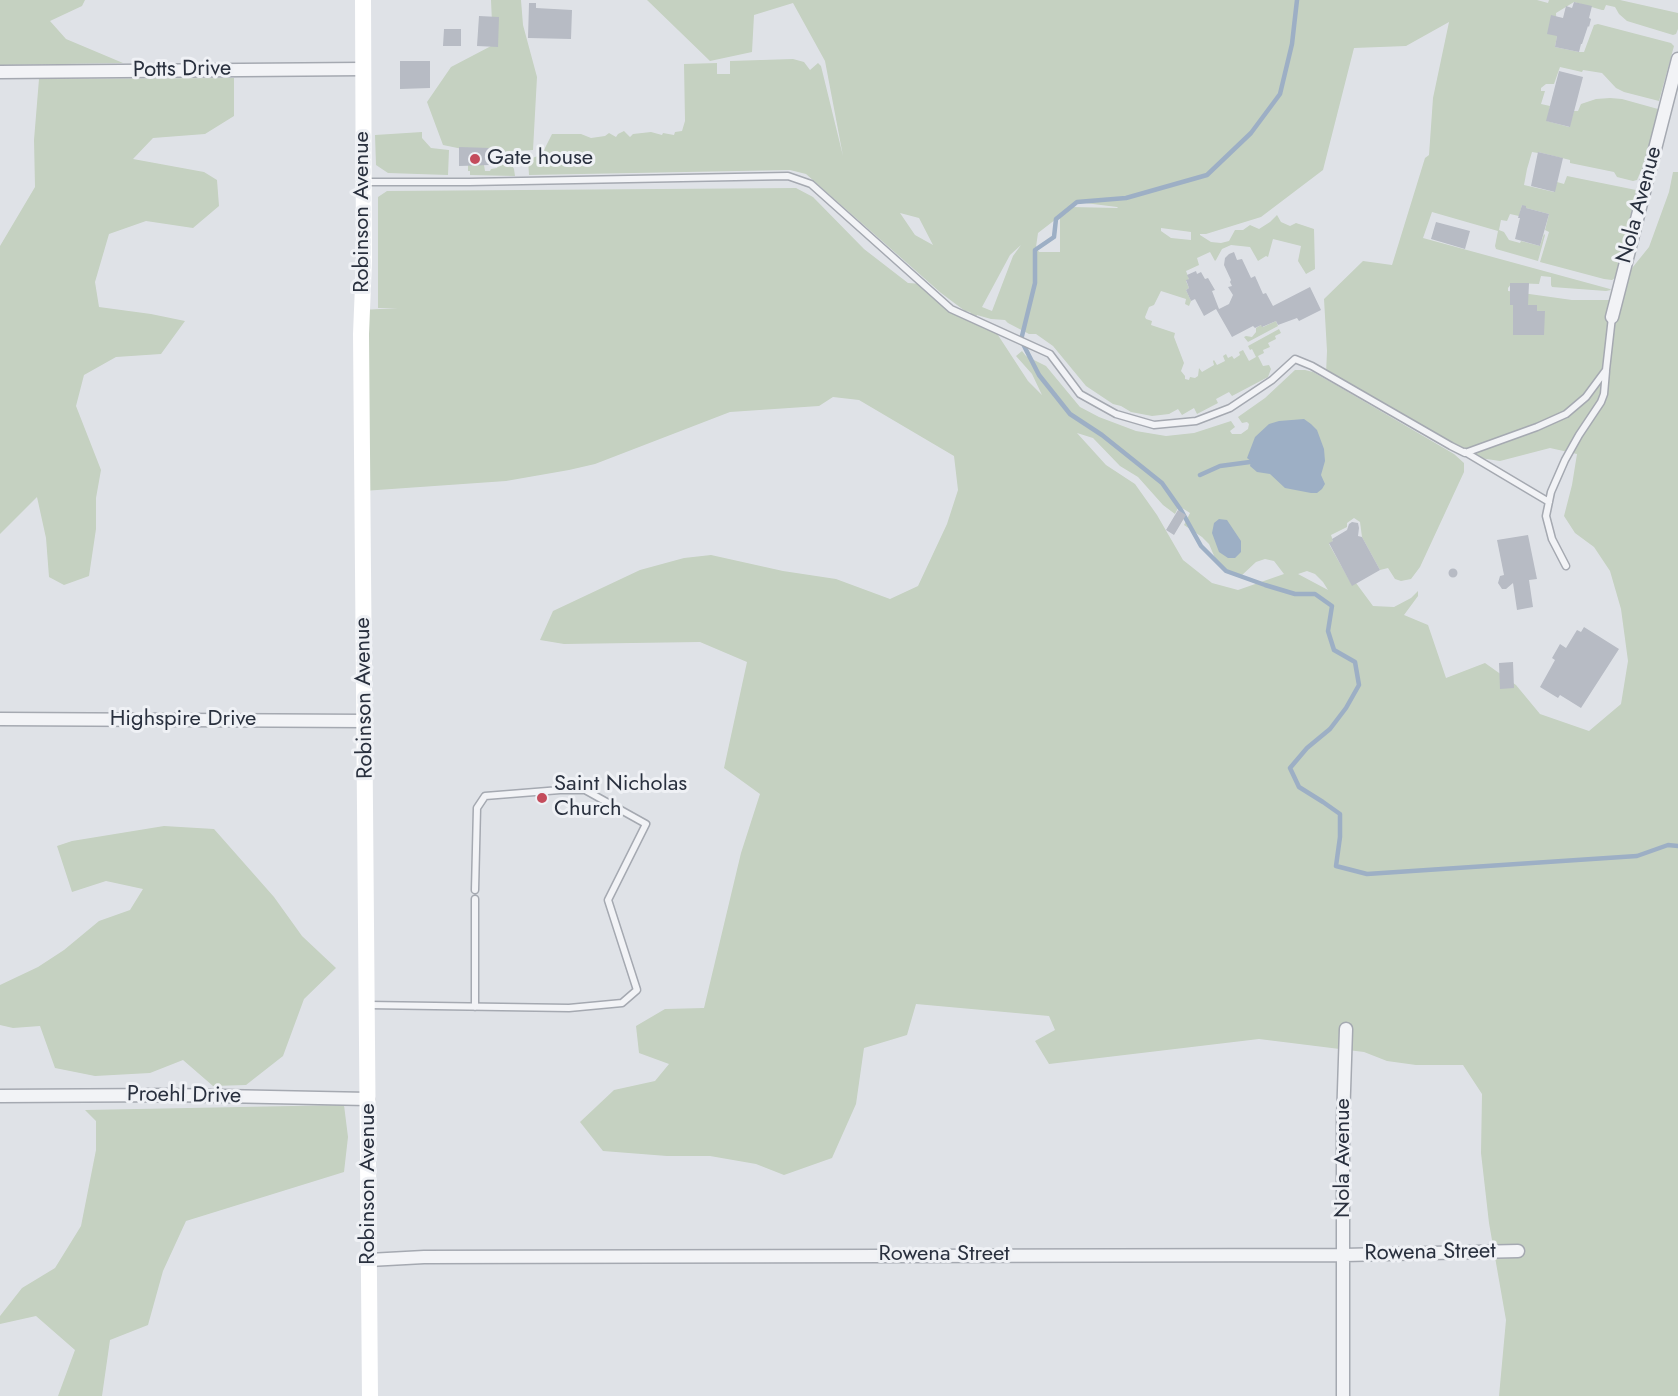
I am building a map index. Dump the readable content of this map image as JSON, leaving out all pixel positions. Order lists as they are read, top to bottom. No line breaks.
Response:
{"streets":{"main road":["Robinson Avenue"],"street":["Potts Drive","Nola Avenue","Highspire Drive","Proehl Drive","Rowena Street"]},"crossings":[["Potts Drive","Robinson Avenue"],["Nola Avenue","Rowena Street"],["Robinson Avenue","Highspire Drive"],["Robinson Avenue","Proehl Drive"],["Robinson Avenue","Rowena Street"]],"places":["Gate house","Saint Nicholas Church"]}
